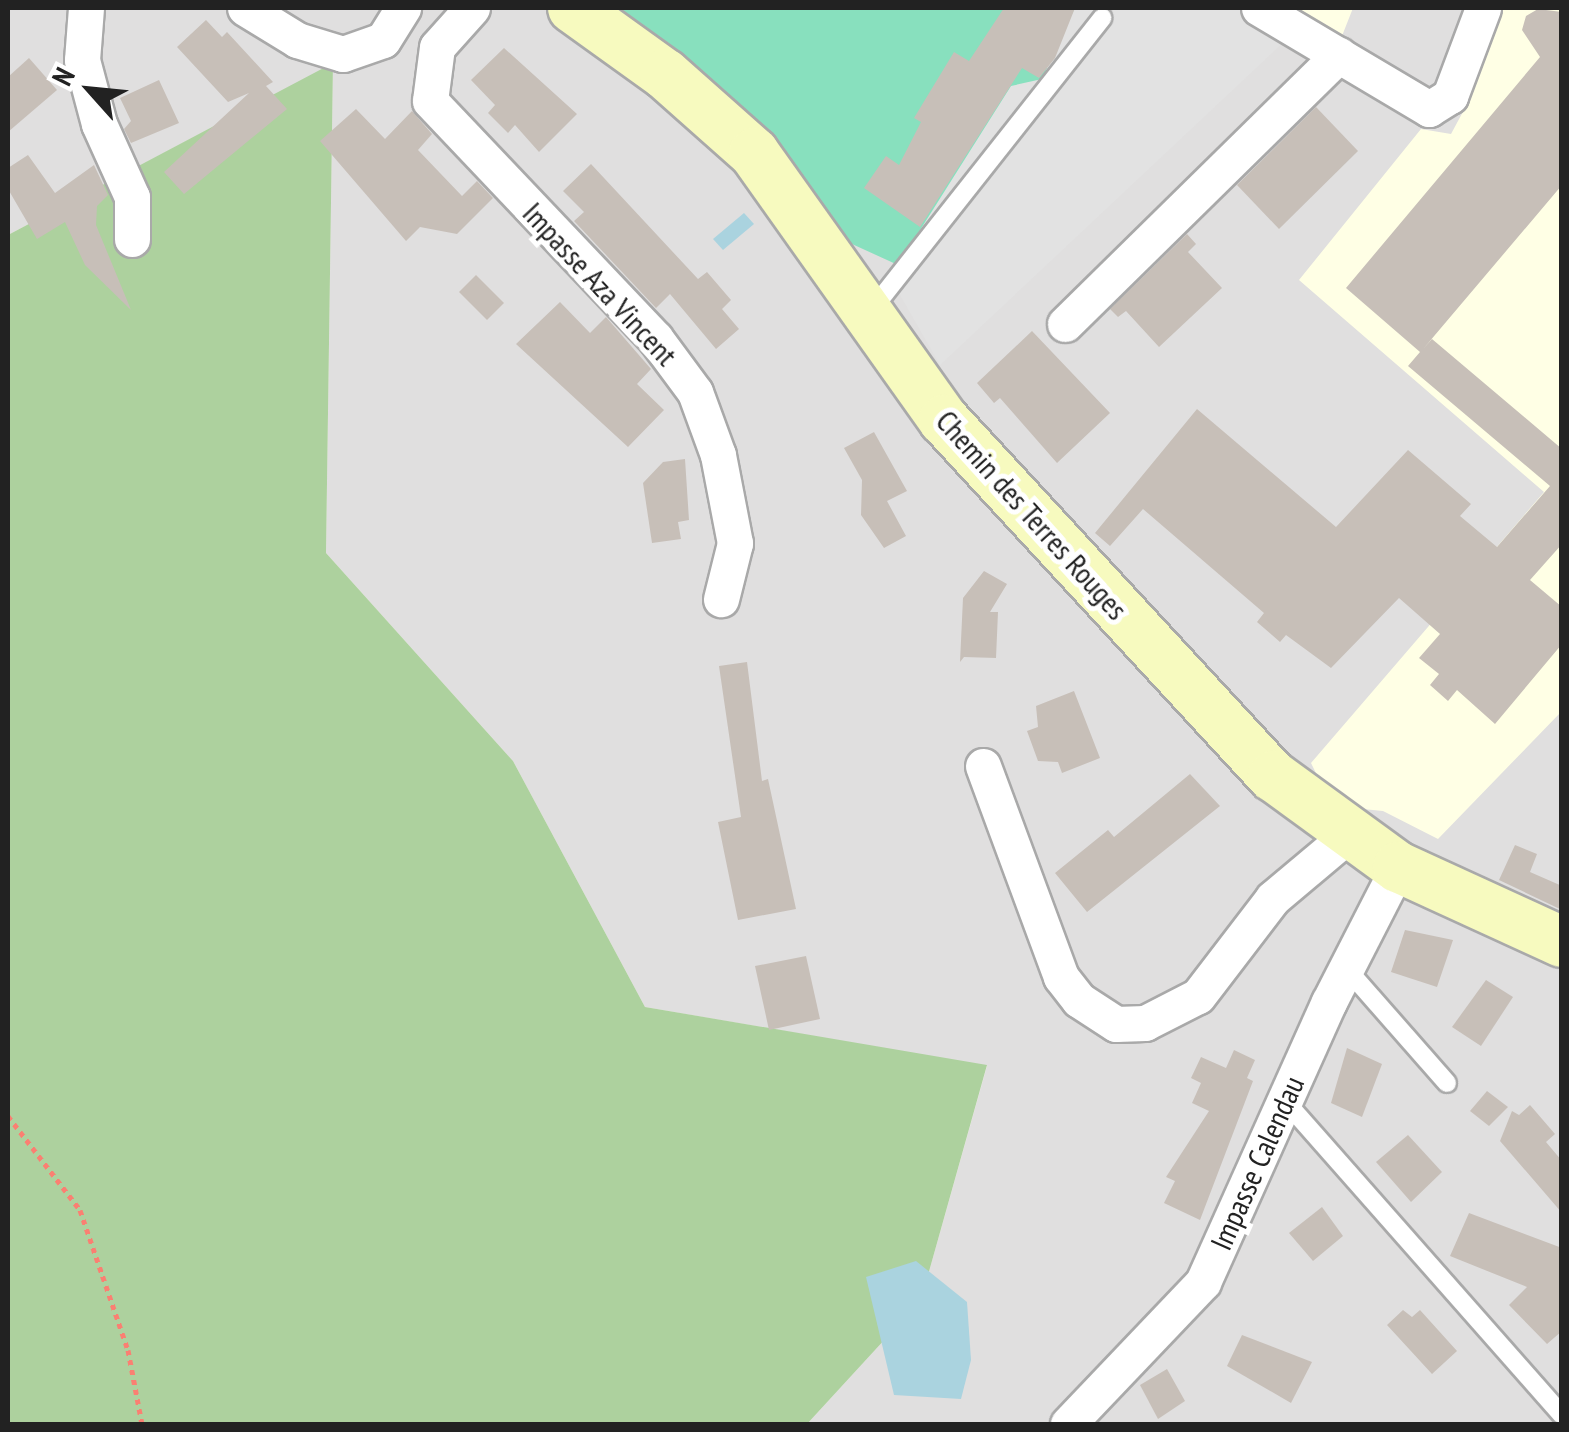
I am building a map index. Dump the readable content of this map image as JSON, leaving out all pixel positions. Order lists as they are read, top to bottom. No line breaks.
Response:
{"streets":{"main road":["Chemin des Terres Rouges"],"street":["Impasse Aza Vincent","Impasse Calendau"]},"crossings":[["Chemin des Terres Rouges","Impasse Calendau"]],"north":"top left"}
